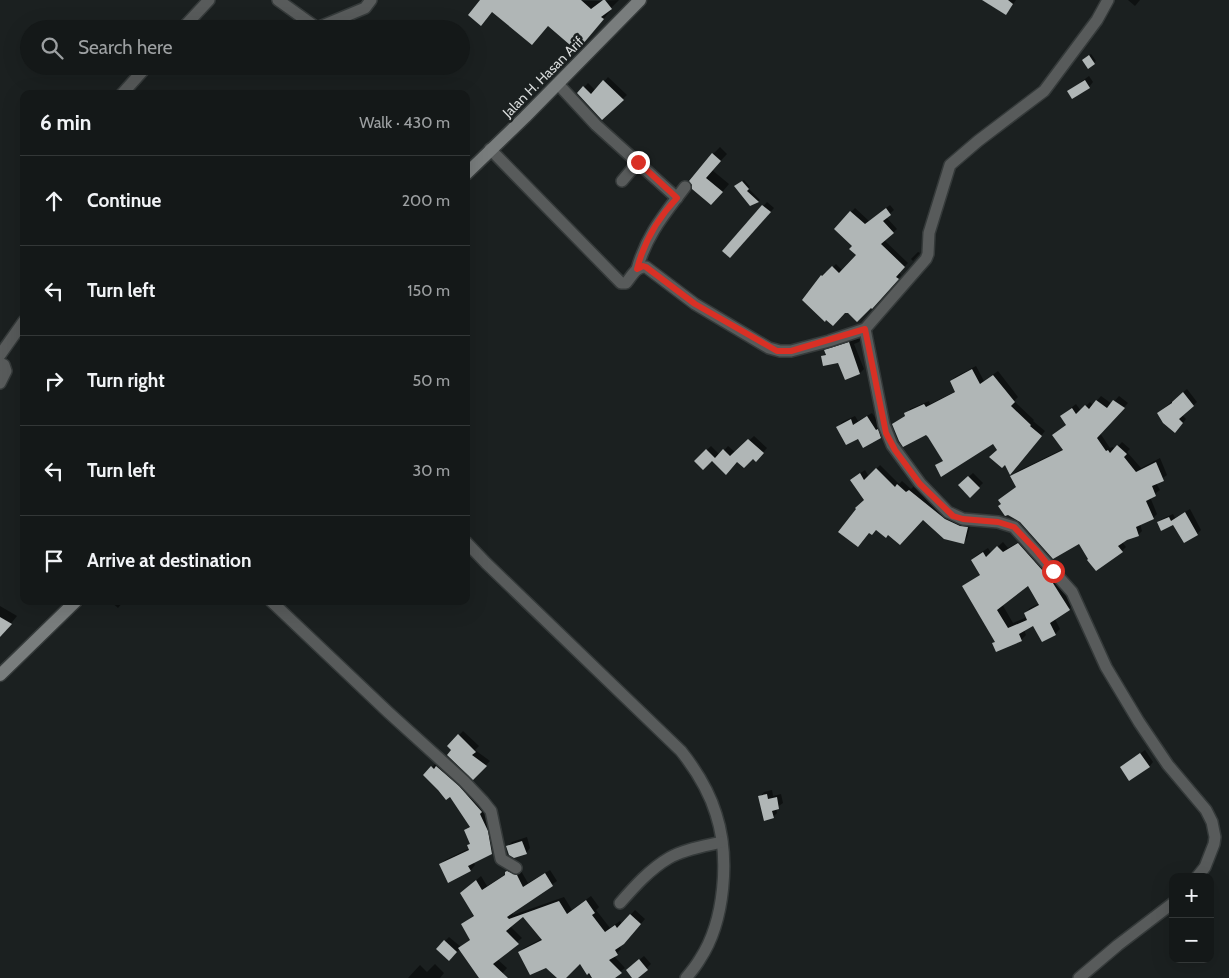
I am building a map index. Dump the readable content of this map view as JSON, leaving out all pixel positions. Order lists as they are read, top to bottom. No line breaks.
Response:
{"streets":{"main road":["Jalan H. Hasan Arif"]},"page":{"search":"Search here","heading":["6 min","Walk · 430 m"],"list":[["Continue","200 m"],["Turn left","150 m"],["Turn right","50 m"],["Turn left","30 m"],"Arrive at destination"],"map_buttons":["+","−"]}}
